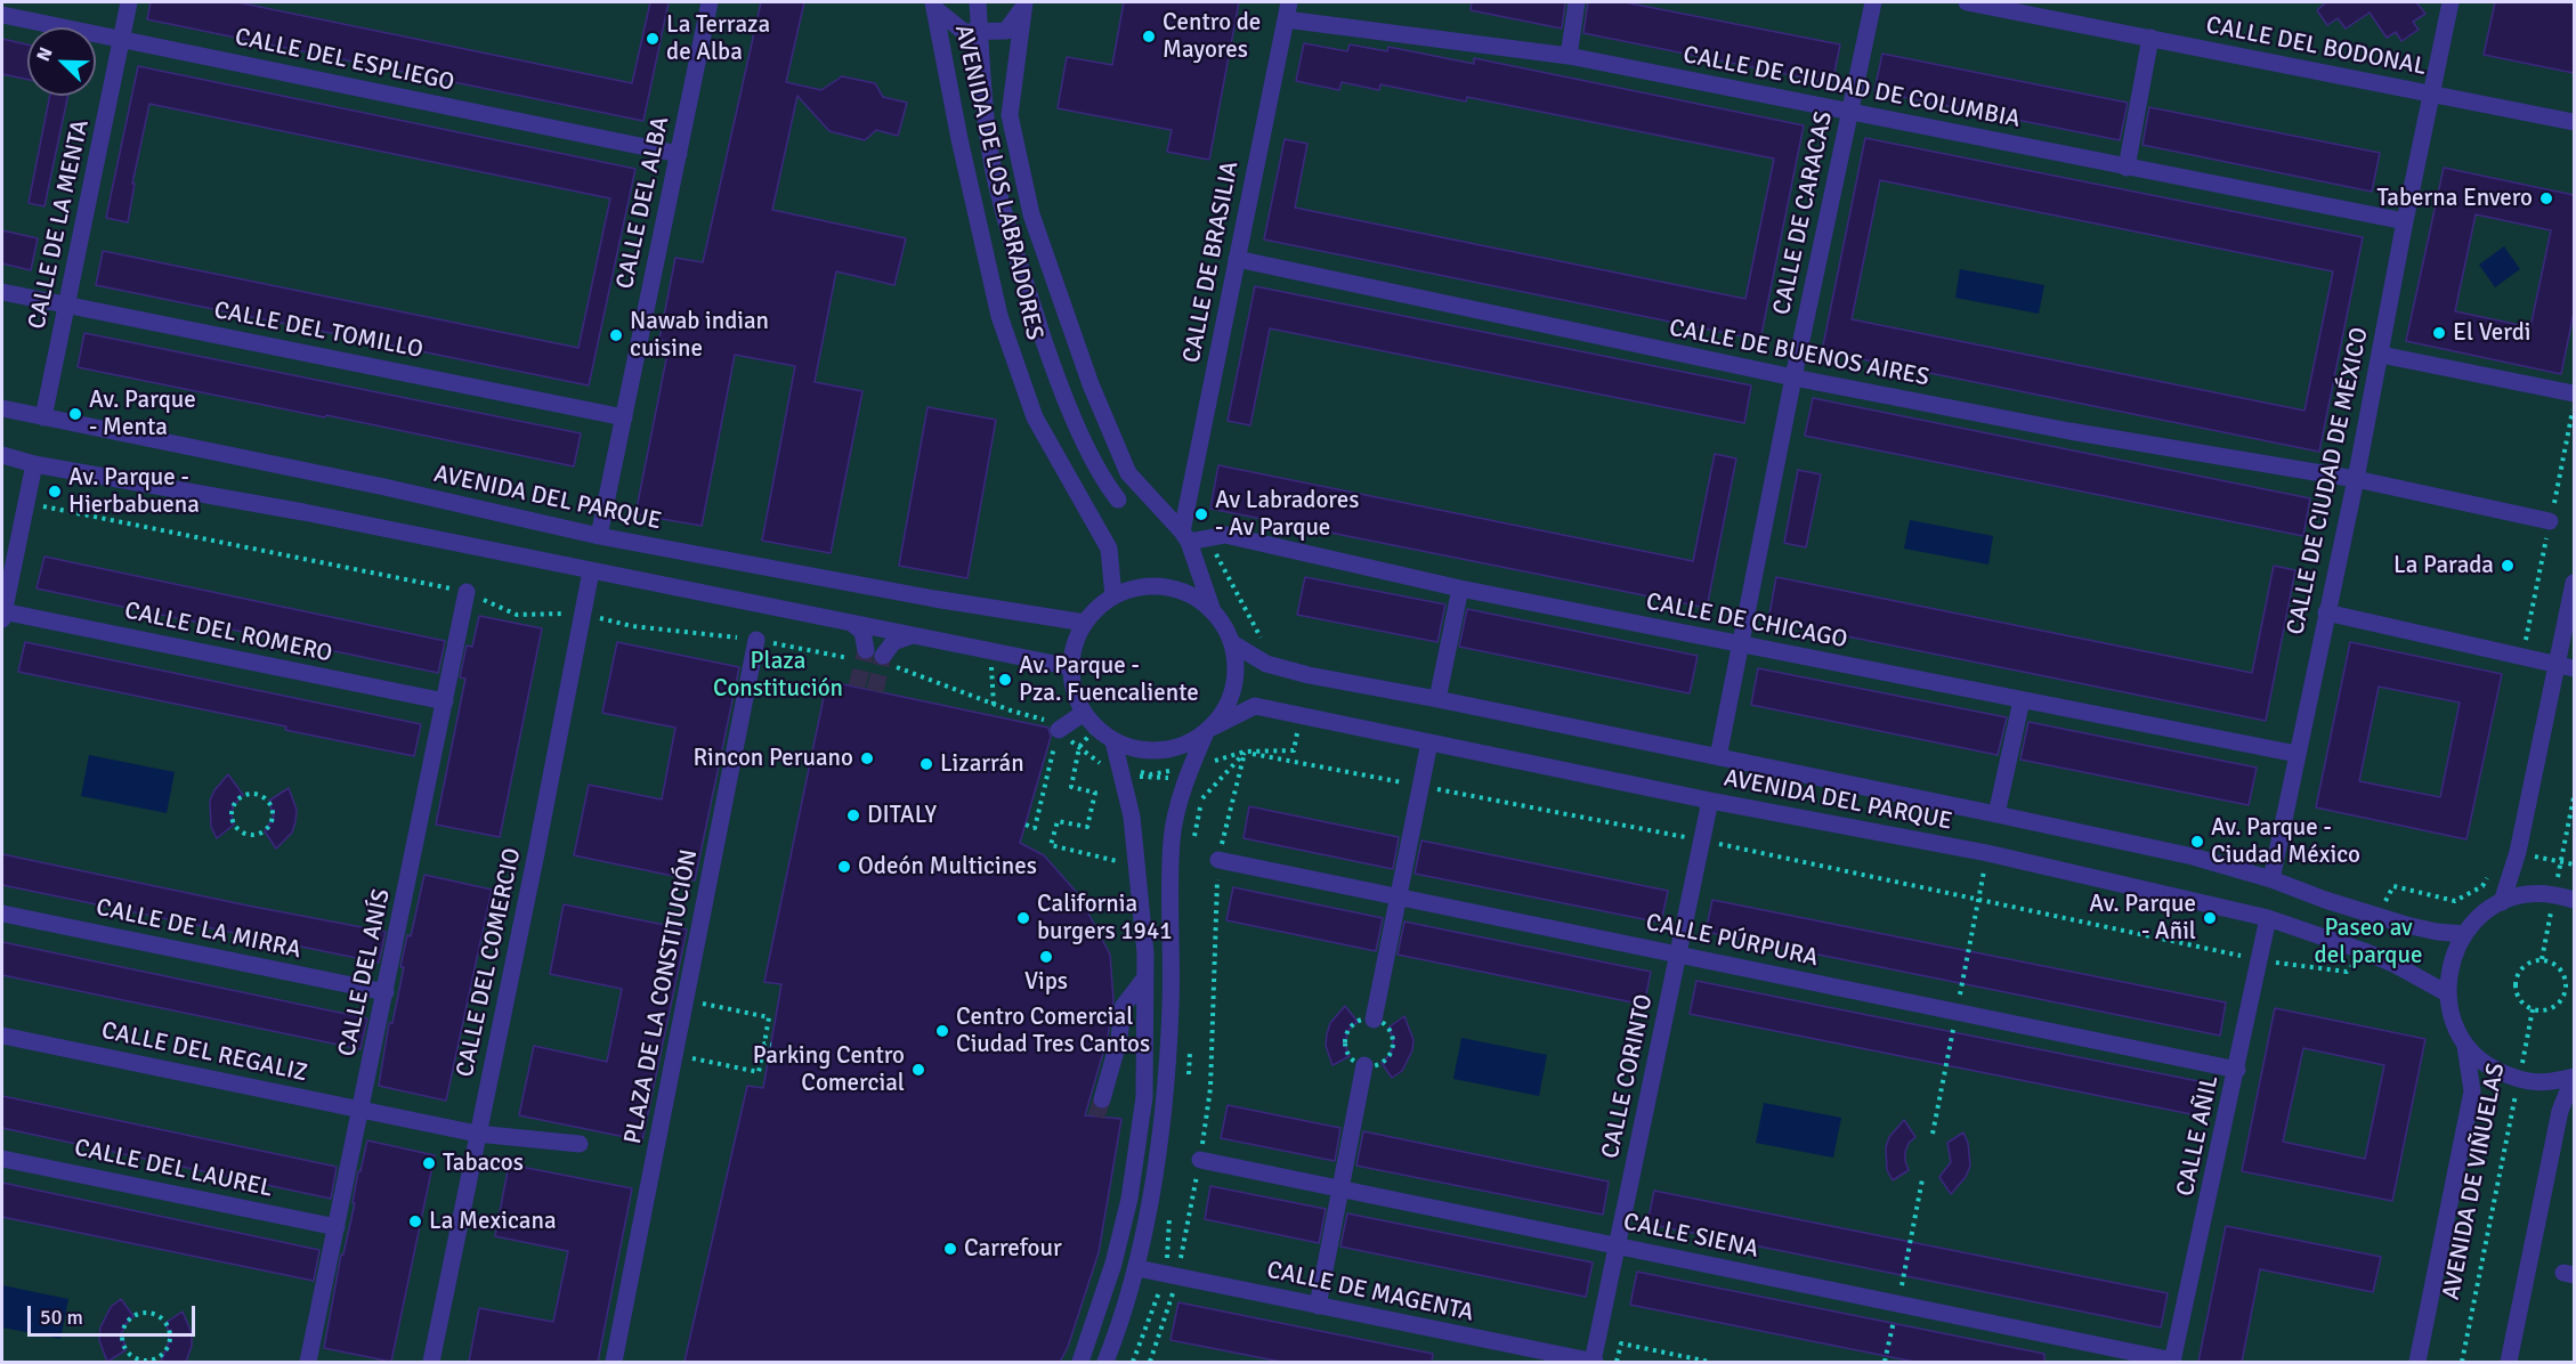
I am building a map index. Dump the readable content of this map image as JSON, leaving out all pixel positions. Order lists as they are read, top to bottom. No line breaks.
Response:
{"streets":{"street":["CALLE DEL BODONAL","CALLE DEL ESPLIEGO","CALLE DE CIUDAD DE COLUMBIA","AVENIDA DE LOS LABRADORES","CALLE DEL ALBA","CALLE DE CARACAS","CALLE DE LA MENTA","CALLE DE BRASILIA","CALLE DEL TOMILLO","CALLE DE BUENOS AIRES","CALLE DE CIUDAD DE MÉXICO","AVENIDA DEL PARQUE","CALLE DE CHICAGO","CALLE DEL ROMERO","CALLE DE LA MIRRA","CALLE PÚRPURA","CALLE DEL COMERCIO","CALLE DEL ANÍS","PLAZA DE LA CONSTITUCIÓN","CALLE DEL REGALIZ","CALLE CORINTO","CALLE AÑIL","CALLE DEL LAUREL","AVENIDA DE VIÑUELAS","CALLE SIENA","CALLE DE MAGENTA"]},"crossings":[["CALLE DEL BODONAL","CALLE DE CIUDAD DE MÉXICO"],["CALLE DEL ESPLIEGO","CALLE DEL ALBA"],["CALLE DEL ESPLIEGO","CALLE DE LA MENTA"],["CALLE DE CIUDAD DE COLUMBIA","CALLE DE CARACAS"],["CALLE DE CIUDAD DE COLUMBIA","CALLE DE BRASILIA"],["CALLE DE CIUDAD DE COLUMBIA","CALLE DE CIUDAD DE MÉXICO"],["AVENIDA DE LOS LABRADORES","CALLE DE BRASILIA"],["AVENIDA DE LOS LABRADORES","AVENIDA DEL PARQUE"],["AVENIDA DE LOS LABRADORES","CALLE DE CHICAGO"],["CALLE DEL ALBA","CALLE DEL TOMILLO"],["CALLE DEL ALBA","AVENIDA DEL PARQUE"],["CALLE DE CARACAS","CALLE DE BUENOS AIRES"],["CALLE DE CARACAS","AVENIDA DEL PARQUE"],["CALLE DE CARACAS","CALLE DE CHICAGO"],["CALLE DE LA MENTA","CALLE DEL TOMILLO"],["CALLE DE LA MENTA","AVENIDA DEL PARQUE"],["CALLE DE BRASILIA","CALLE DE BUENOS AIRES"],["CALLE DE BRASILIA","CALLE DE CHICAGO"],["CALLE DE BUENOS AIRES","CALLE DE CIUDAD DE MÉXICO"],["CALLE DE CIUDAD DE MÉXICO","AVENIDA DEL PARQUE"],["CALLE DE CIUDAD DE MÉXICO","CALLE DE CHICAGO"],["AVENIDA DEL PARQUE","CALLE CORINTO"],["AVENIDA DEL PARQUE","CALLE AÑIL"],["CALLE DEL ROMERO","CALLE DEL ANÍS"],["CALLE DE LA MIRRA","CALLE DEL ANÍS"],["CALLE PÚRPURA","CALLE CORINTO"],["CALLE PÚRPURA","CALLE AÑIL"],["CALLE DEL COMERCIO","CALLE DEL REGALIZ"],["CALLE DEL ANÍS","CALLE DEL REGALIZ"],["CALLE DEL ANÍS","CALLE DEL LAUREL"],["CALLE CORINTO","CALLE SIENA"],["CALLE CORINTO","CALLE DE MAGENTA"],["CALLE AÑIL","CALLE SIENA"]],"parks":["Plaza Constitución","Paseo av del parque"],"places":["Centro de Mayores","La Terraza de Alba","Taberna Envero","El Verdi","Nawab indian cuisine","Av. Parque - Menta","Av. Parque - Hierbabuena","Av Labradores - Av Parque","La Parada","Av. Parque - Pza. Fuencaliente","Rincon Peruano","Lizarrán","DITALY","Av. Parque - Ciudad México","Odeón Multicines","California burgers 1941","Av. Parque - Añil","Vips","Centro Comercial Ciudad Tres Cantos","Parking Centro Comercial","Tabacos","La Mexicana","Carrefour"],"scale_bar":"50 m","north":"top left"}
